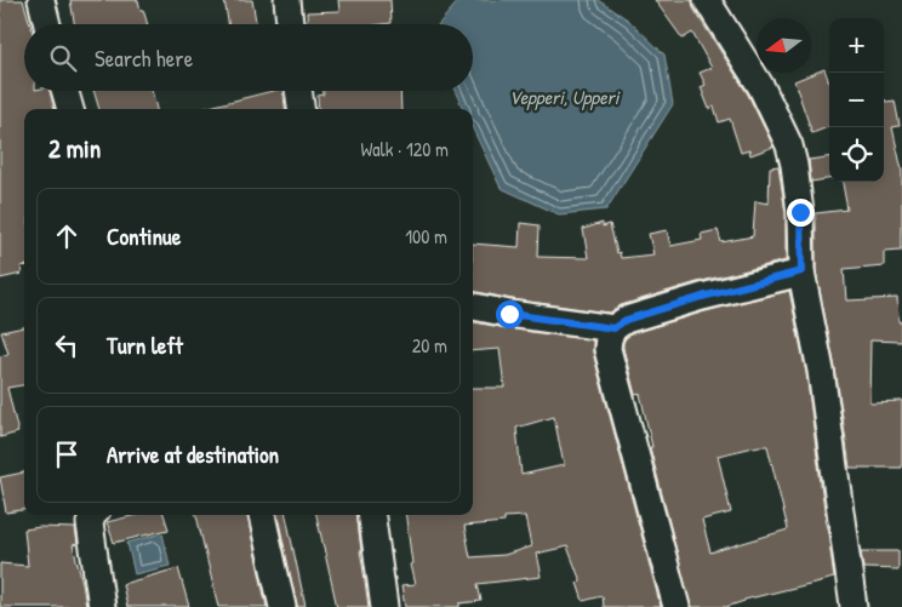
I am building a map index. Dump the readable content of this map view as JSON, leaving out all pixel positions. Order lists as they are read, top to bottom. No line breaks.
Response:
{"water":["Vepperi, Upperi"],"north":"left","page":{"map_buttons":["+","−"],"search":"Search here","heading":["2 min","Walk · 120 m"],"list":[["Continue","100 m"],["Turn left","20 m"],"Arrive at destination"]}}
